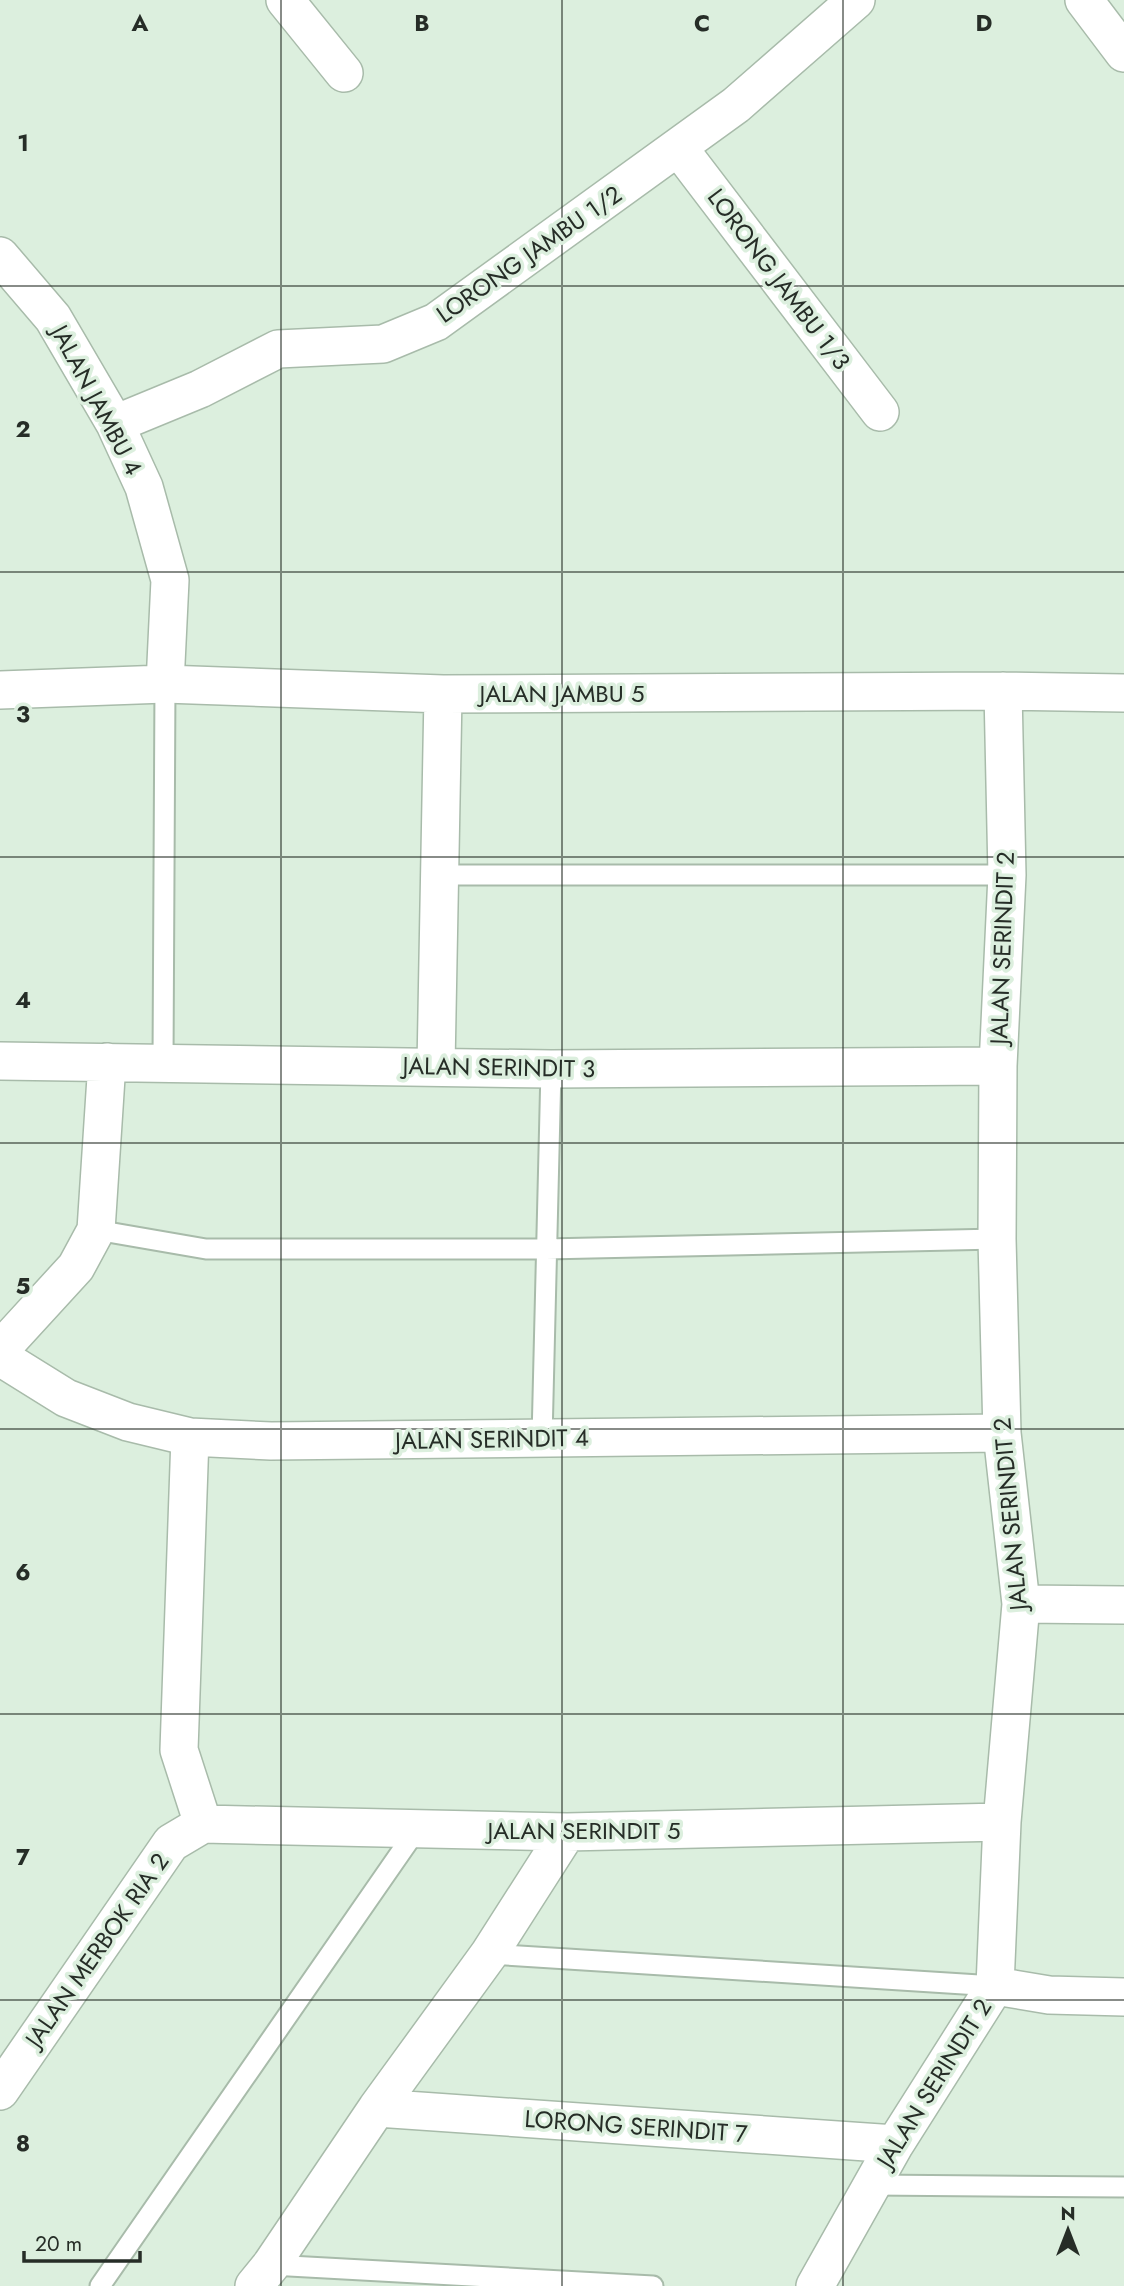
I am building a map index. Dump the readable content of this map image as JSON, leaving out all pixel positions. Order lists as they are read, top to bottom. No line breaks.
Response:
{"streets":{"street":["LORONG JAMBU 1/2","LORONG JAMBU 1/3","JALAN JAMBU 4","JALAN JAMBU 5","JALAN SERINDIT 2","JALAN SERINDIT 3","JALAN SERINDIT 4","JALAN SERINDIT 5","JALAN MERBOK RIA 2","LORONG SERINDIT 7"]},"crossings":[["LORONG JAMBU 1/2","LORONG JAMBU 1/3"],["LORONG JAMBU 1/2","JALAN JAMBU 4"],["JALAN JAMBU 4","JALAN JAMBU 5"],["JALAN JAMBU 5","JALAN SERINDIT 2"],["JALAN SERINDIT 2","JALAN SERINDIT 3"],["JALAN SERINDIT 2","JALAN SERINDIT 4"],["JALAN SERINDIT 2","JALAN SERINDIT 5"],["JALAN SERINDIT 2","LORONG SERINDIT 7"],["JALAN SERINDIT 5","JALAN MERBOK RIA 2"]],"scale_bar":"20 m","north":"top","grid":{"columns":["A","B","C","D"],"rows":["1","2","3","4","5","6","7","8"]}}
